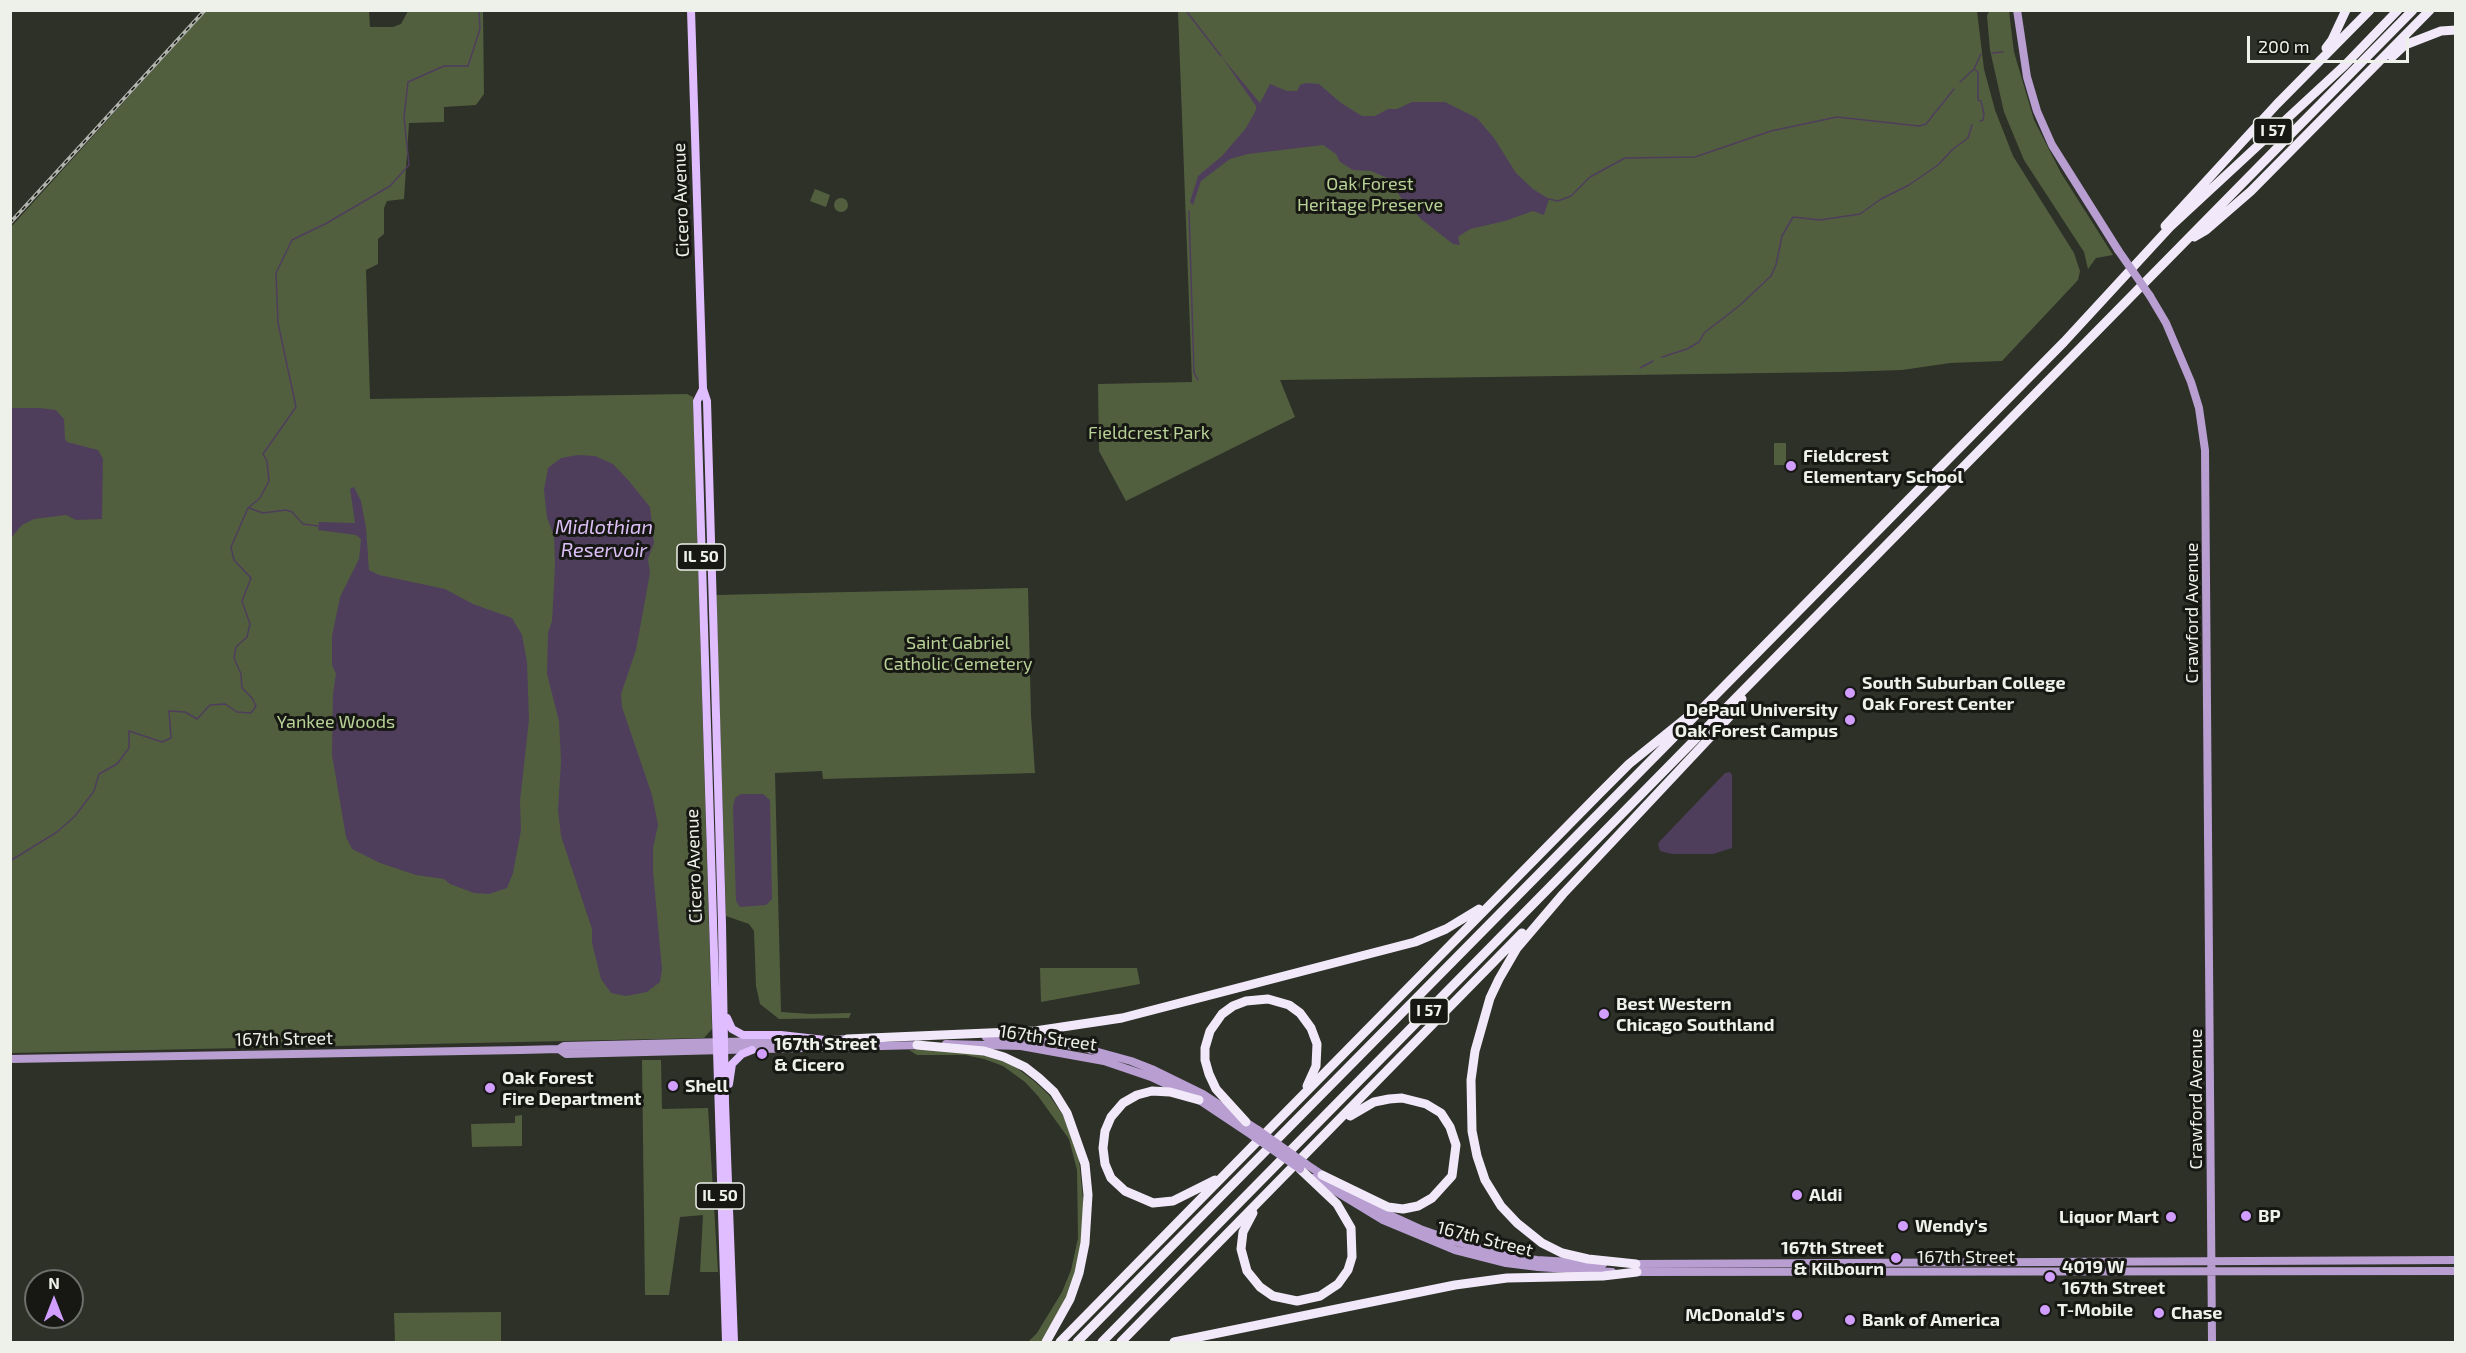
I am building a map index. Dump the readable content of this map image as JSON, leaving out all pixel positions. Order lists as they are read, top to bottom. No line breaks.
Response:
{"streets":{"highway":["I 57"],"main road":["Cicero Avenue","IL 50","Crawford Avenue","167th Street"]},"crossings":[["Cicero Avenue","167th Street"],["Crawford Avenue","167th Street"]],"water":["Midlothian Reservoir"],"parks":["Oak Forest Heritage Preserve","Fieldcrest Park","Saint Gabriel Catholic Cemetery","Yankee Woods"],"places":["Fieldcrest Elementary School","South Suburban College Oak Forest Center","DePaul University Oak Forest Campus","Best Western Chicago Southland","167th Street & Cicero","Shell","Oak Forest Fire Department","Aldi","BP","Liquor Mart","Wendy's","167th Street & Kilbourn","4019 W 167th Street","T-Mobile","Chase","McDonald's","Bank of America"],"scale_bar":"200 m","north":"top"}
